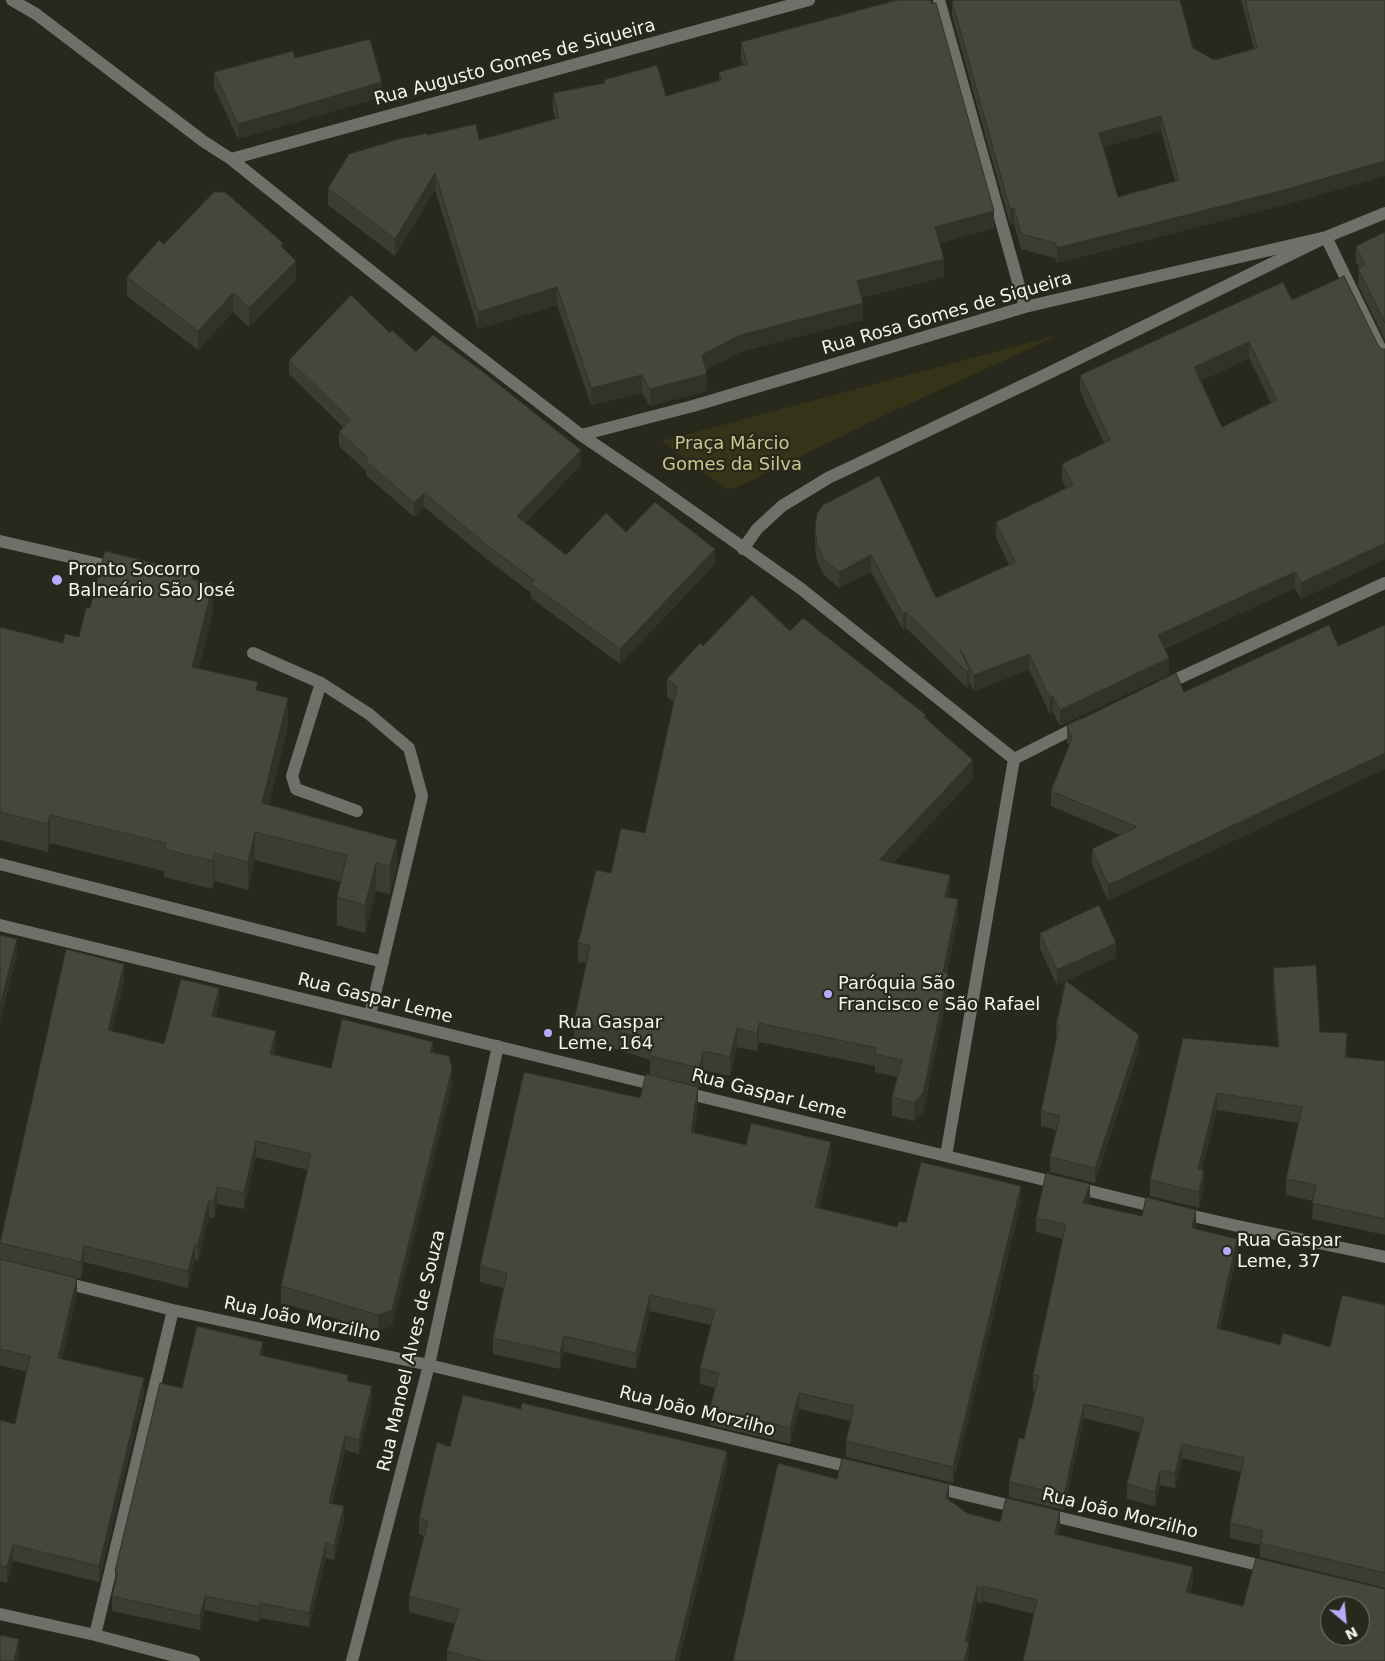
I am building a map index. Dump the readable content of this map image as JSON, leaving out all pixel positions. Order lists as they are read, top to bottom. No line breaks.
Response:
{"streets":{"street":["Rua Augusto Gomes de Siqueira","Rua Rosa Gomes de Siqueira","Rua Gaspar Leme","Rua João Morzilho","Rua Manoel Alves de Souza"]},"crossings":[["Rua Gaspar Leme","Rua Manoel Alves de Souza"],["Rua João Morzilho","Rua Manoel Alves de Souza"]],"parks":["Praça Márcio Gomes da Silva"],"places":["Pronto Socorro Balneário São José","Paróquia São Francisco e São Rafael","Rua Gaspar Leme, 164","Rua Gaspar Leme, 37"],"north":"bottom right"}
